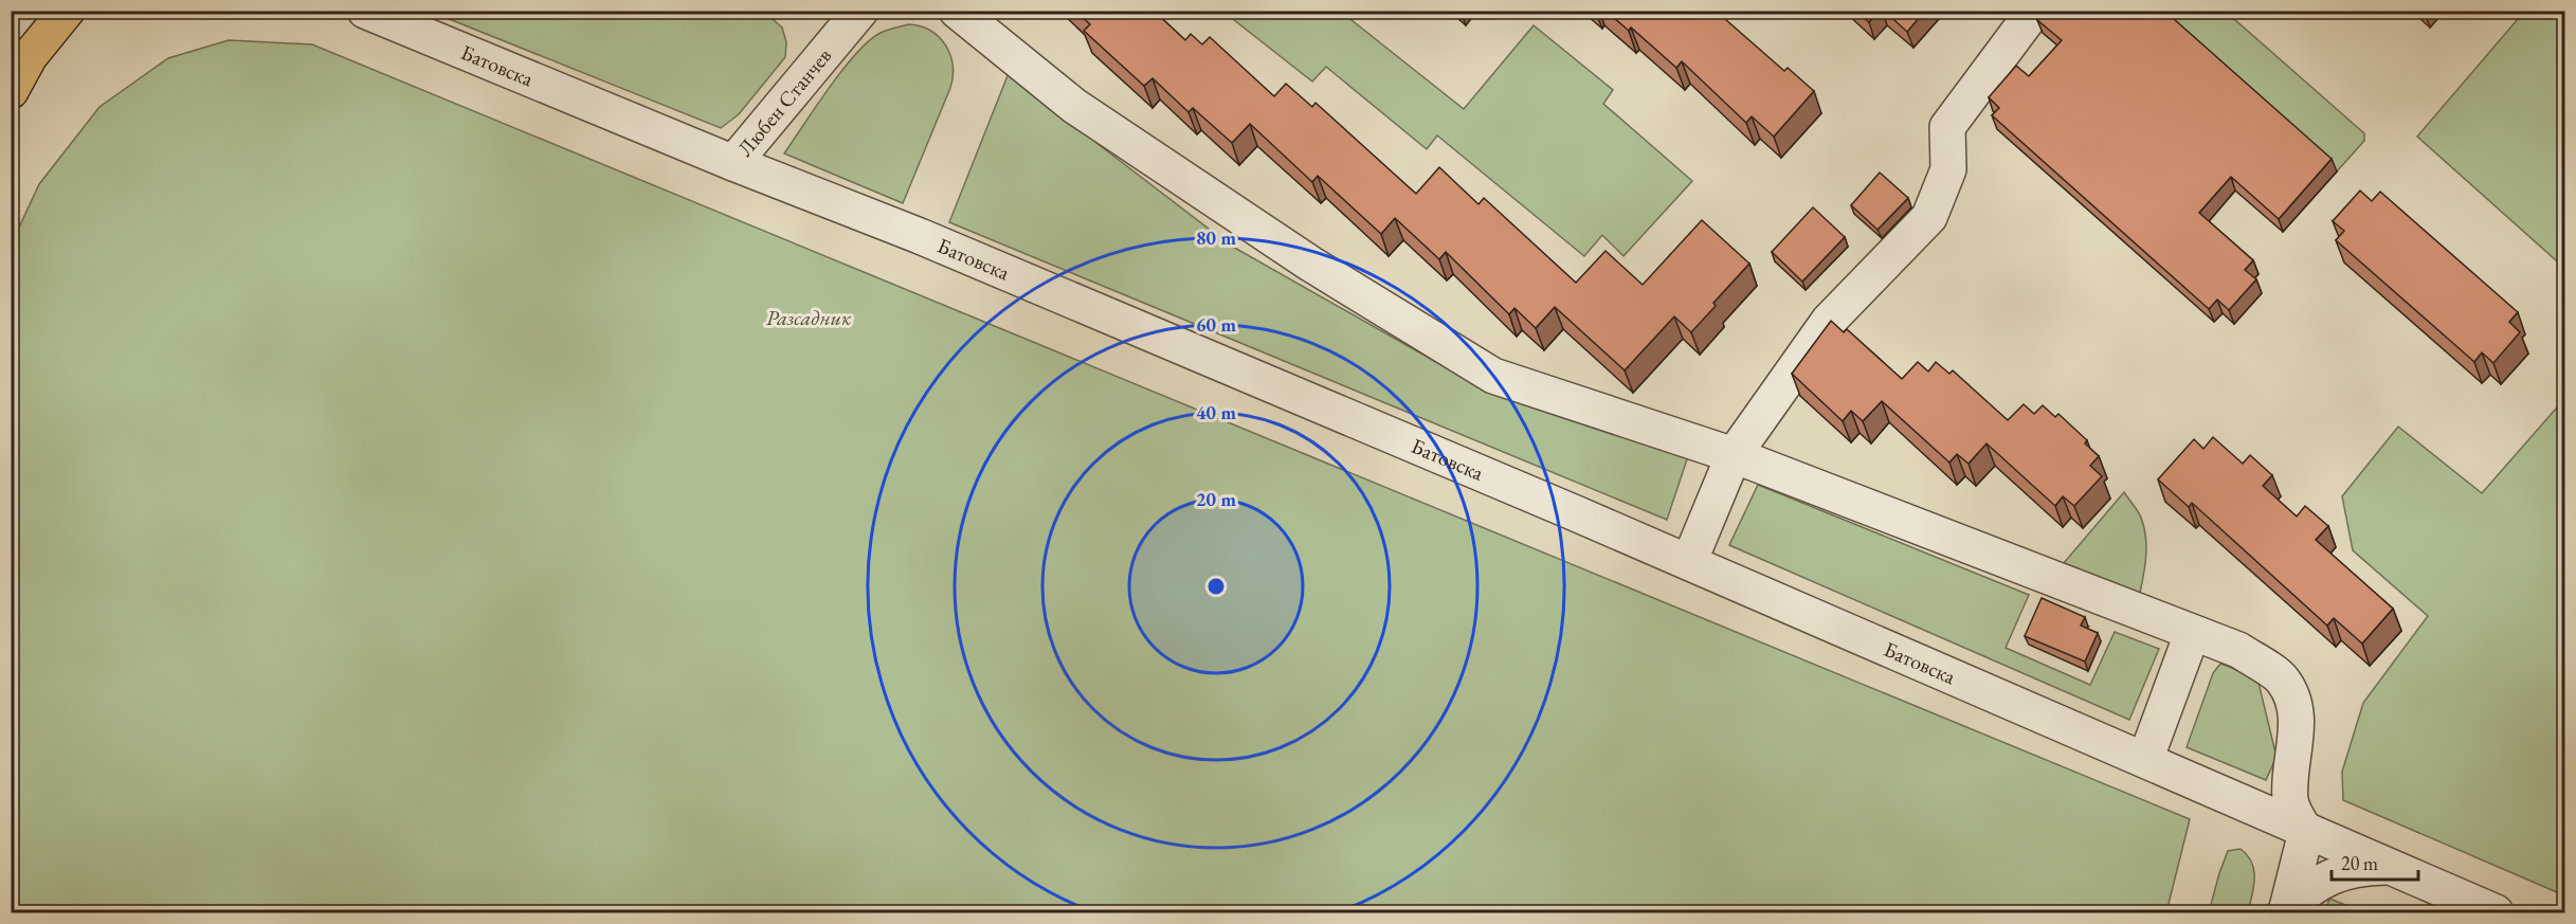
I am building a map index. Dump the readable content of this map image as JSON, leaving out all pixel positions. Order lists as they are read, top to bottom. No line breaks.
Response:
{"streets":{"street":["Батовска","Любен Станчев"]},"crossings":[["Батовска","Любен Станчев"]],"parks":["Разсадник"],"scale_bar":"20 m","rings":["80 m","60 m","40 m","20 m"]}
